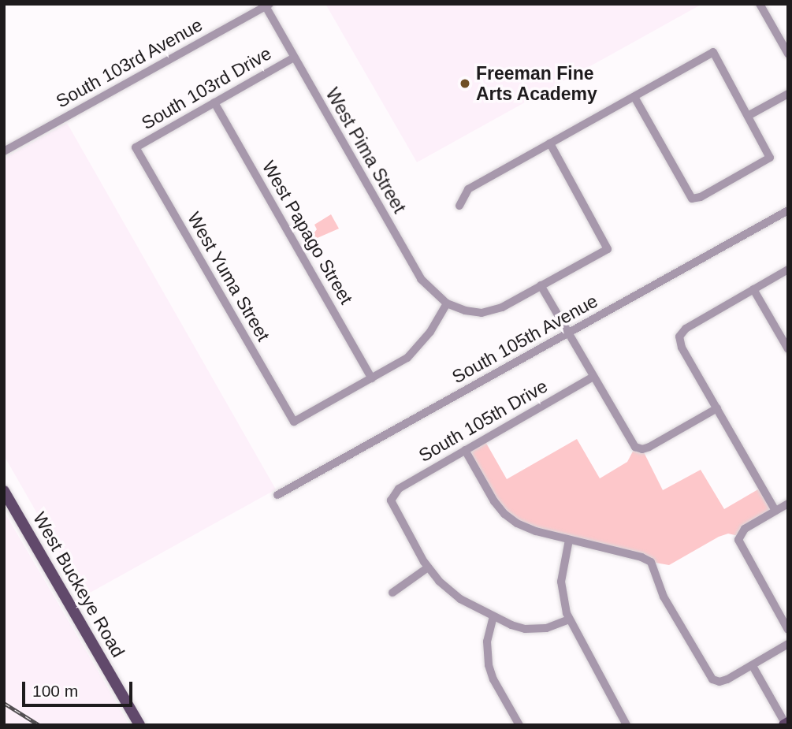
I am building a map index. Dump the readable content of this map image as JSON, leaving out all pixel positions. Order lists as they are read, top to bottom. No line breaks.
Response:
{"streets":{"main road":["West Buckeye Road"],"street":["South 103rd Avenue","South 103rd Drive","West Pima Street","West Papago Street","West Yuma Street","South 105th Avenue","South 105th Drive"]},"crossings":[["South 103rd Avenue","West Pima Street"],["South 103rd Drive","West Pima Street"],["South 103rd Drive","West Papago Street"],["South 103rd Drive","West Yuma Street"],["West Papago Street","West Yuma Street"]],"places":["Freeman Fine Arts Academy"],"scale_bar":"100 m"}
